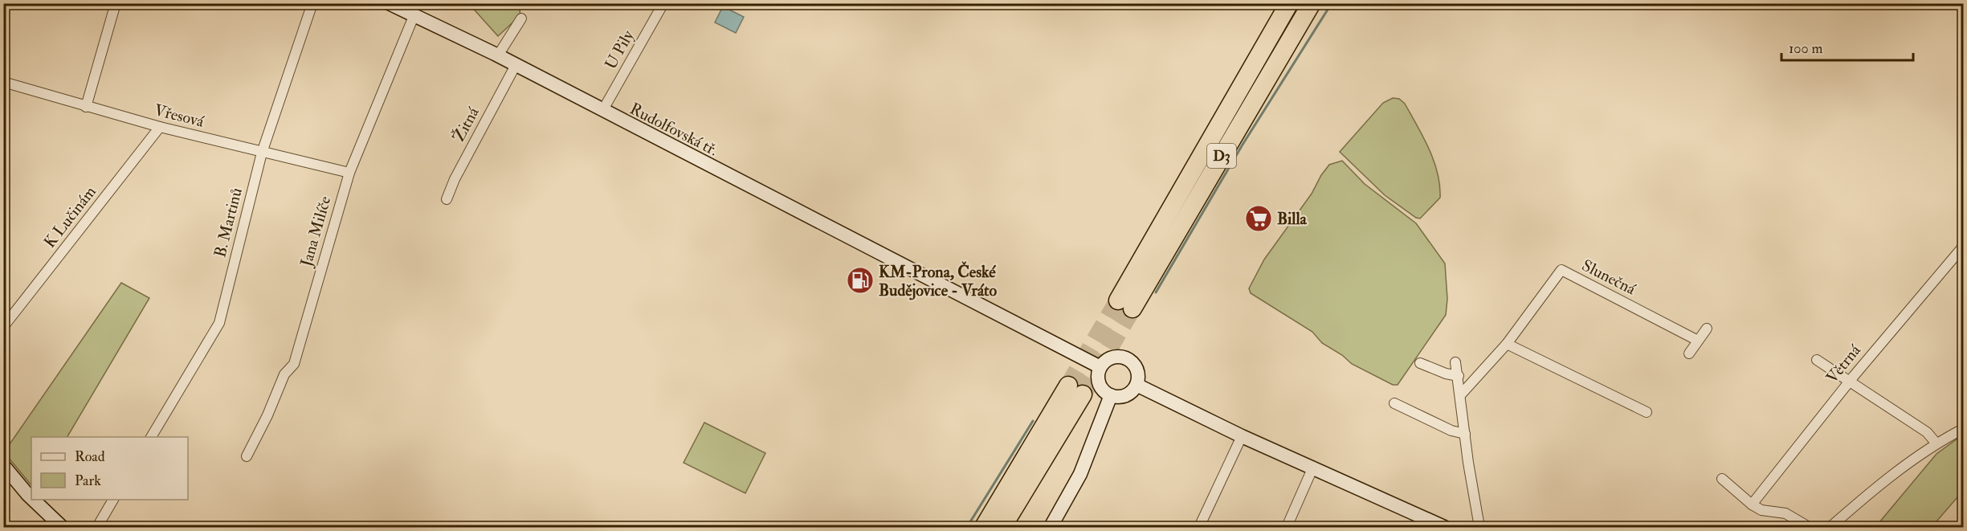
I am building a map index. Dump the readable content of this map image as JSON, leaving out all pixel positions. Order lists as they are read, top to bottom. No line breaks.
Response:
{"streets":{"highway":["D3"],"main road":["Rudolfovská tř."],"street":["U Pily","Vřesová","Žitná","K Lučinám","B. Martinů","Jana Milíče","Slunečná","Větrná"]},"crossings":[["U Pily","Rudolfovská tř."],["Vřesová","K Lučinám"],["Vřesová","B. Martinů"],["Vřesová","Jana Milíče"],["Žitná","Rudolfovská tř."],["Rudolfovská tř.","Jana Milíče"]],"places":{"supermarket":["Billa"],"fuel station":["KM-Prona, České Budějovice - Vráto"]},"legend":["Road","Park"],"scale_bar":"100 m"}
